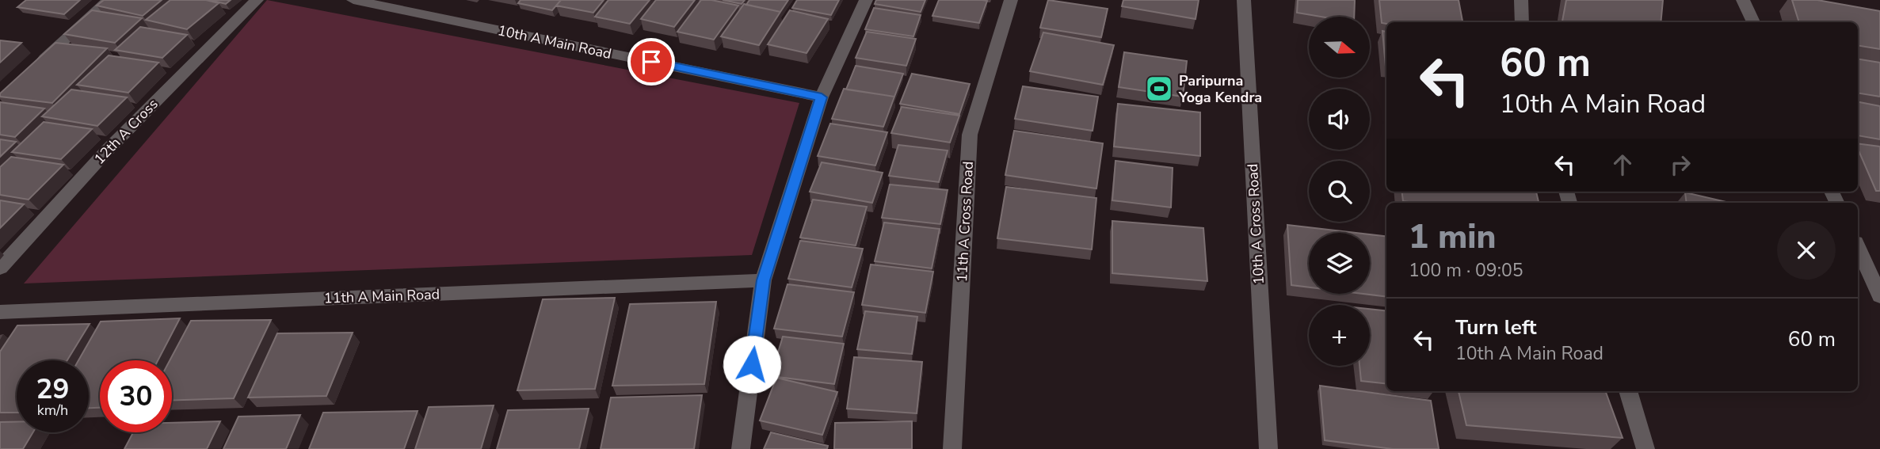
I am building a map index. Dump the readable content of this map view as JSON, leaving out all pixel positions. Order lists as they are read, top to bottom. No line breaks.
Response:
{"streets":{"street":["10th A Main Road","12th A Cross","11th A Cross Road","10th A Cross Road","11th A Main Road"]},"places":{"sports":["Paripurna Yoga Kendra"]},"north":"right","page":{"map_buttons":"+","turn":["60 m","10th A Main Road"],"heading":["1 min","100 m · 09:05"],"list":[{"name":"Turn left","note":"10th A Main Road","value":"60 m"}],"speed":"29 km/h","limit":"30"}}
